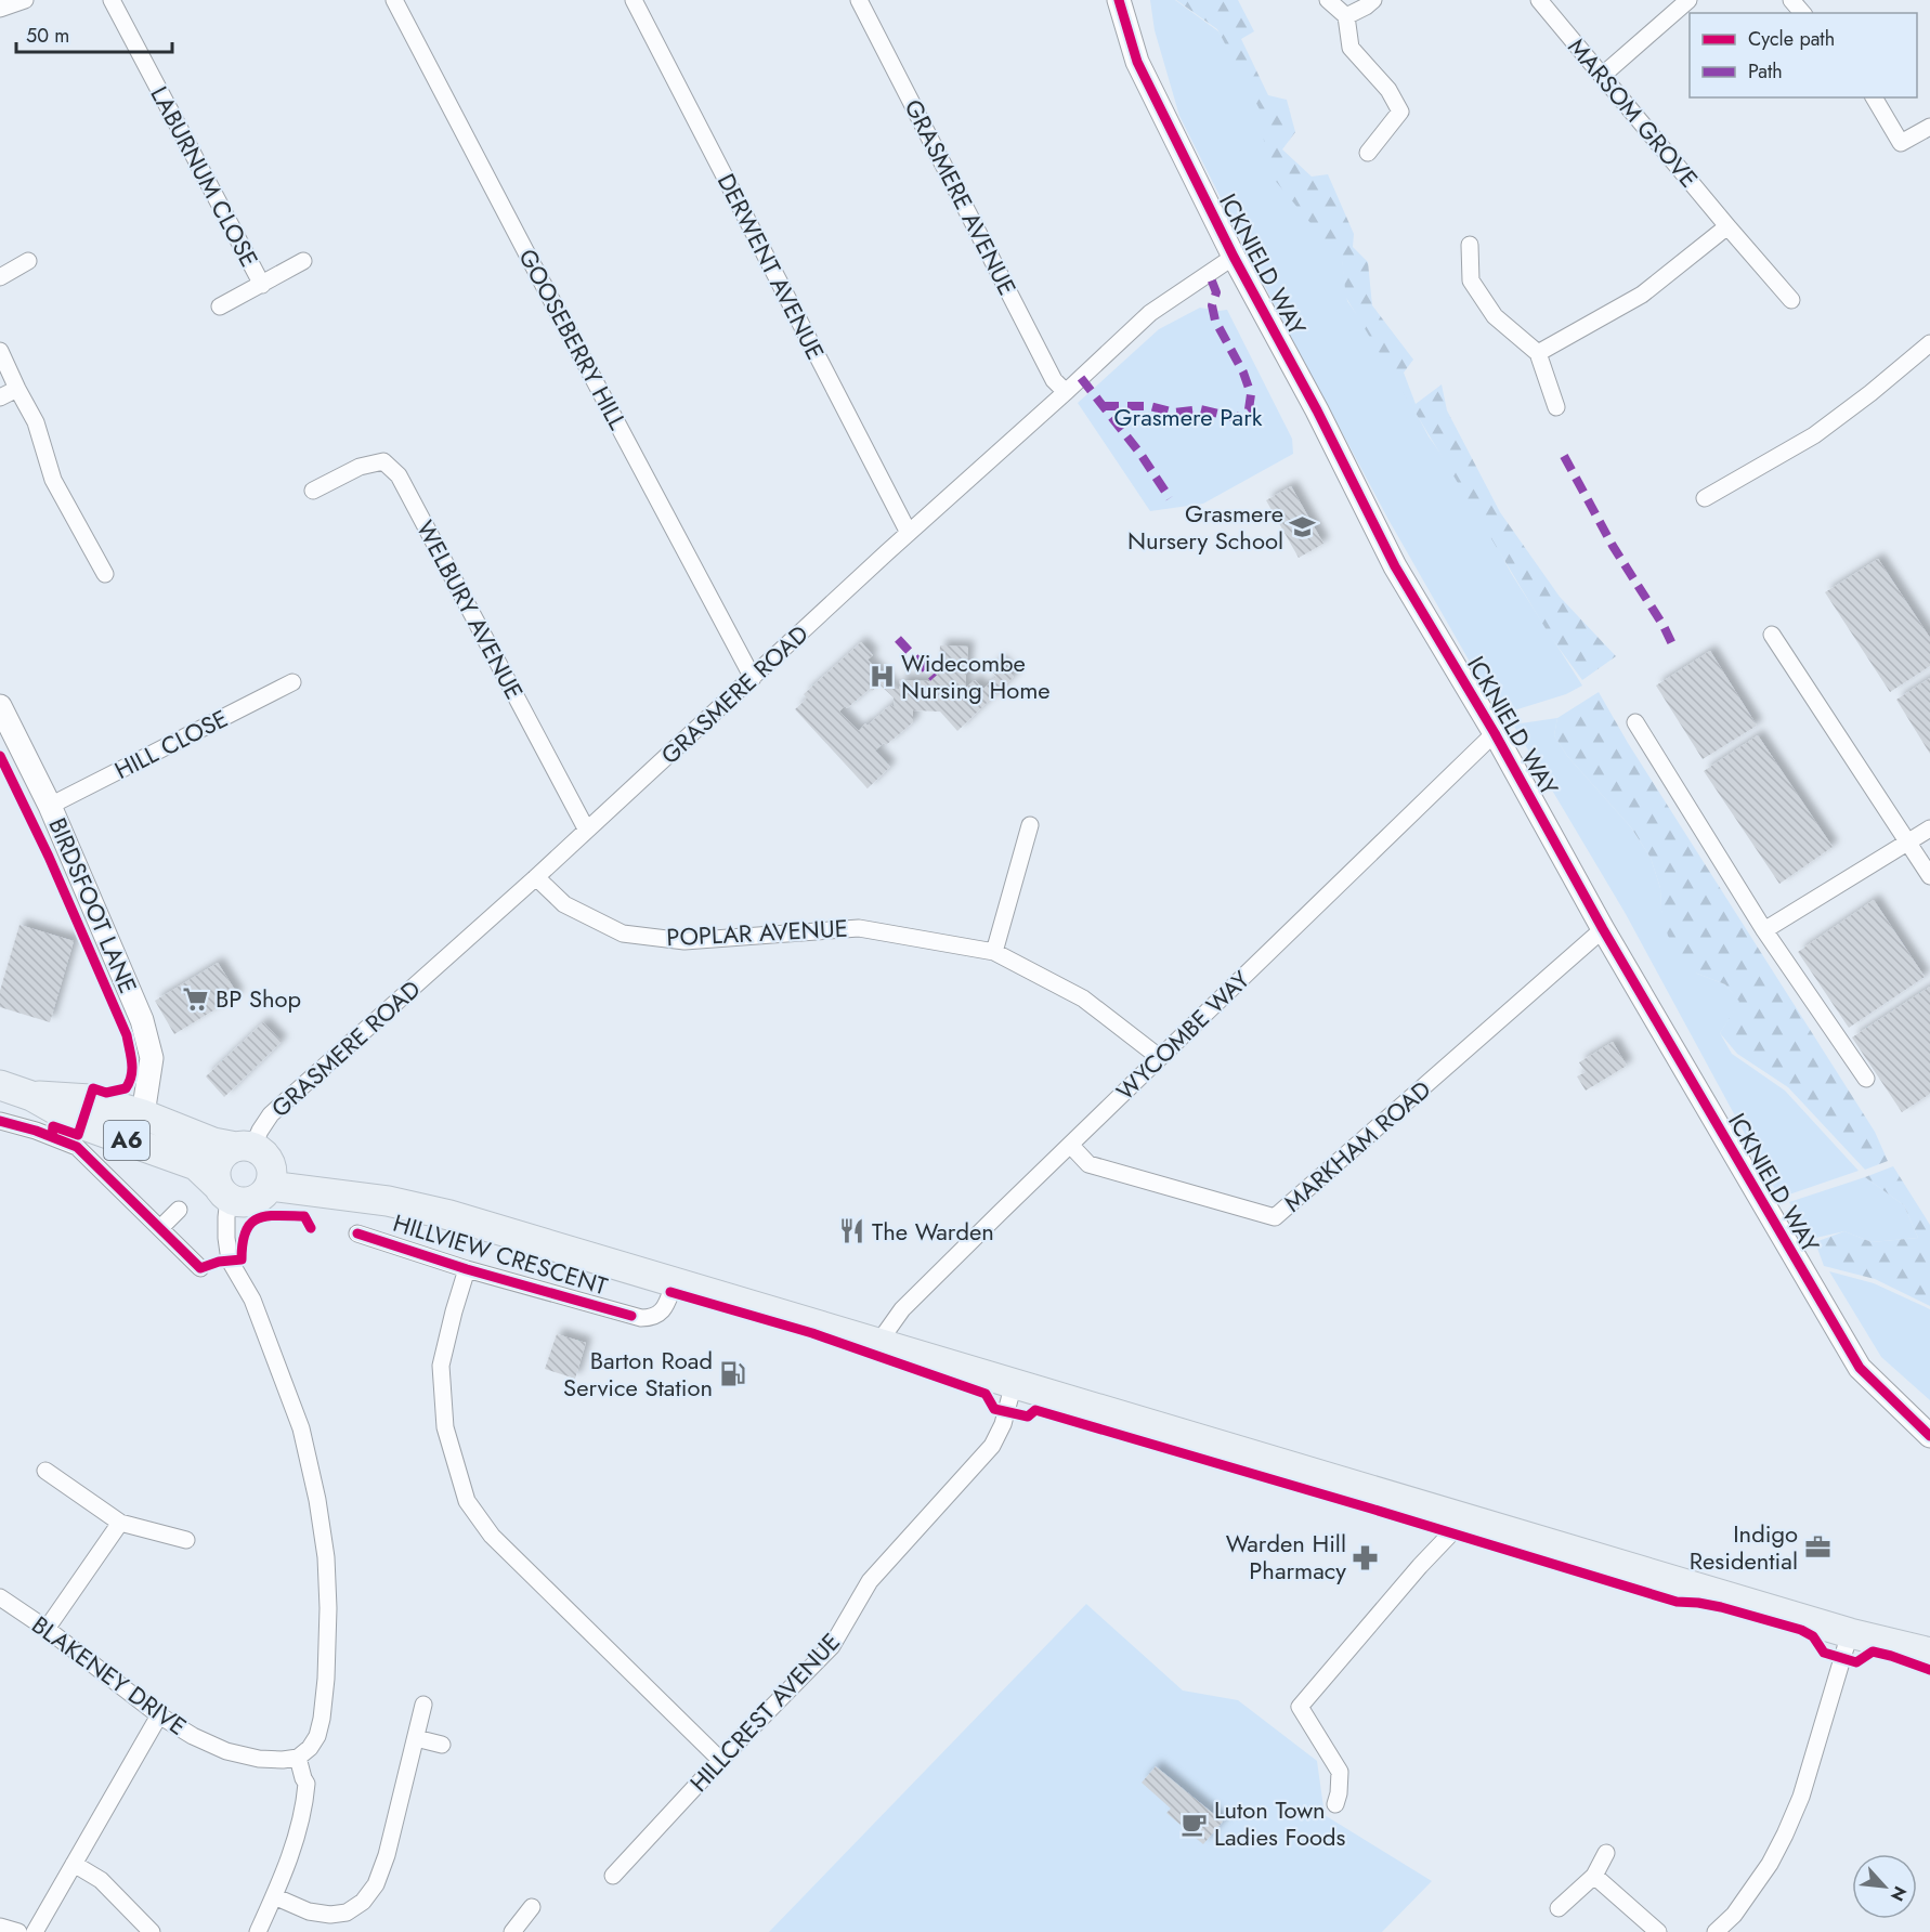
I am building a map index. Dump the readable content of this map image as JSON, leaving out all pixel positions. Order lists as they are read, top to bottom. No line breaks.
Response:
{"streets":{"highway":["A6"],"street":["MARSOM GROVE","LABURNUM CLOSE","GRASMERE AVENUE","ICKNIELD WAY","DERWENT AVENUE","GOOSEBERRY HILL","WELBURY AVENUE","GRASMERE ROAD","HILL CLOSE","BIRDSFOOT LANE","POPLAR AVENUE","WYCOMBE WAY","MARKHAM ROAD","HILLVIEW CRESCENT","BLAKENEY DRIVE","HILLCREST AVENUE"]},"crossings":[["GRASMERE AVENUE","GRASMERE ROAD"],["ICKNIELD WAY","GRASMERE ROAD"],["ICKNIELD WAY","WYCOMBE WAY"],["ICKNIELD WAY","MARKHAM ROAD"],["DERWENT AVENUE","GRASMERE ROAD"],["GOOSEBERRY HILL","GRASMERE ROAD"],["WELBURY AVENUE","GRASMERE ROAD"],["GRASMERE ROAD","POPLAR AVENUE"],["GRASMERE ROAD","A6"],["HILL CLOSE","BIRDSFOOT LANE"],["BIRDSFOOT LANE","A6"],["POPLAR AVENUE","WYCOMBE WAY"],["WYCOMBE WAY","MARKHAM ROAD"],["HILLVIEW CRESCENT","HILLCREST AVENUE"]],"parks":["Grasmere Park"],"places":{"school or university":["Grasmere Nursery School"],"hospital":["Widecombe Nursing Home"],"supermarket":["BP Shop"],"restaurant":["The Warden"],"fuel station":["Barton Road Service Station"],"office":["Indigo Residential"],"pharmacy":["Warden Hill Pharmacy"],"cafe":["Luton Town Ladies Foods"]},"legend":["Cycle path","Path"],"scale_bar":"50 m","north":"bottom right"}
